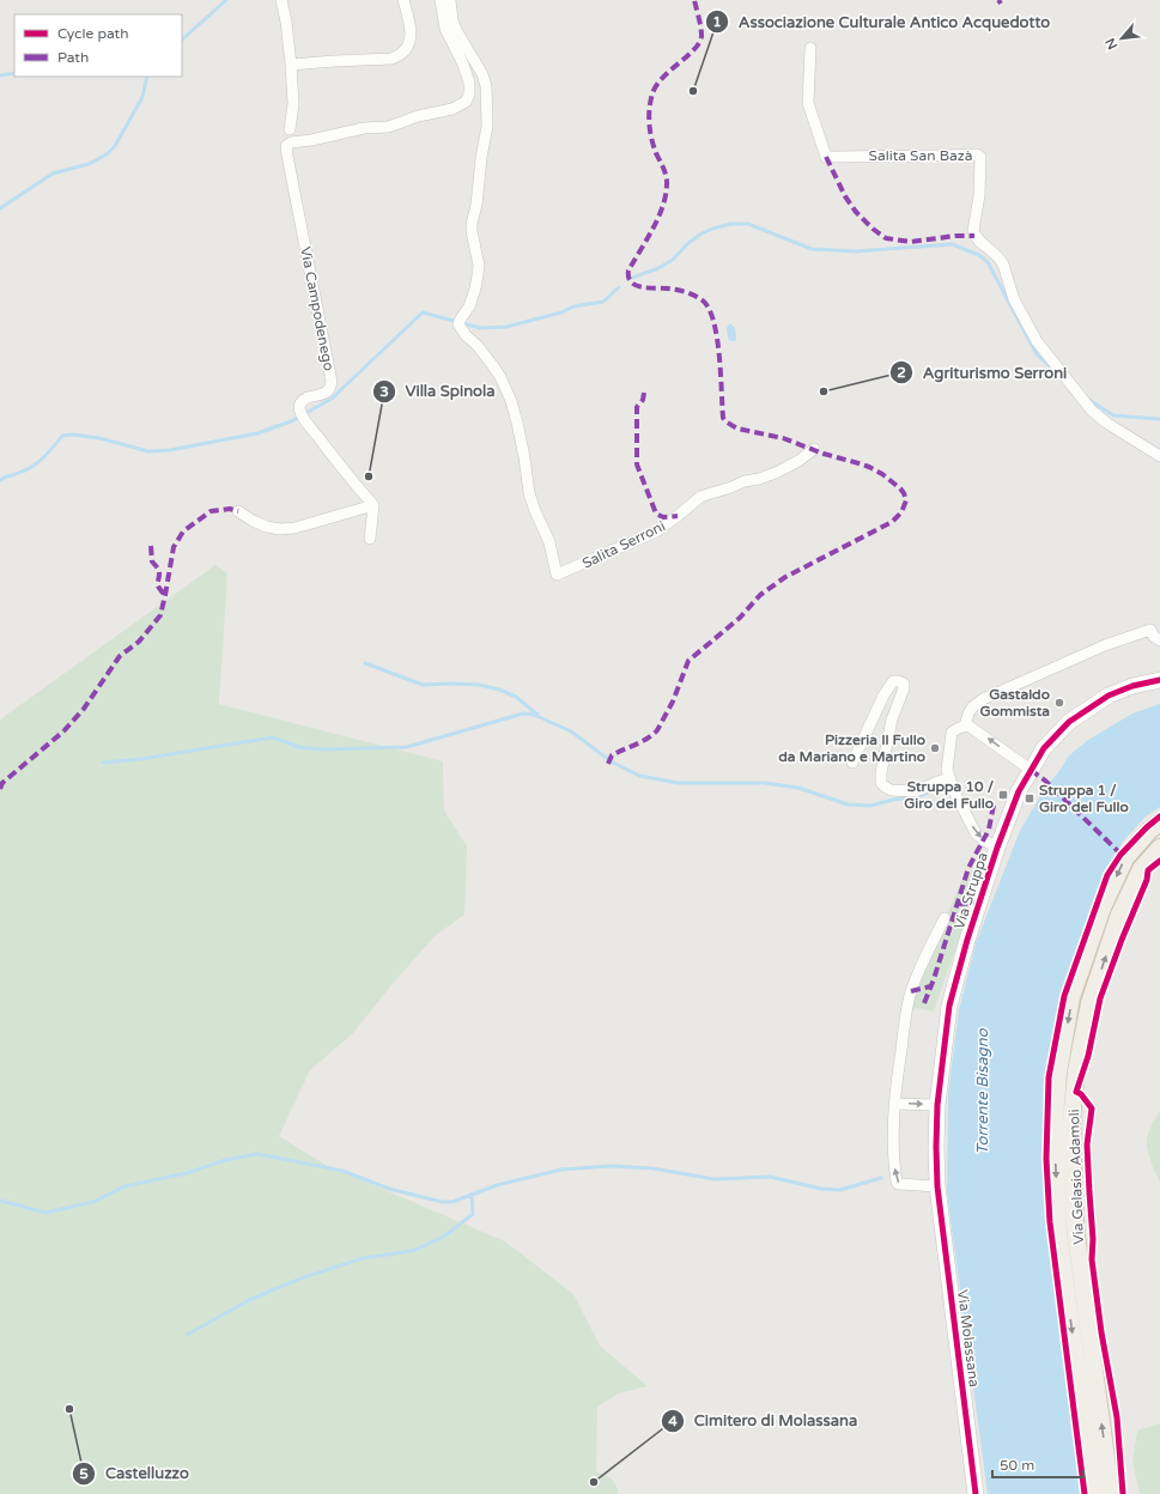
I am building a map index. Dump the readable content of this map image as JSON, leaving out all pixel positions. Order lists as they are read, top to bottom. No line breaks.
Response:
{"streets":{"main road":["Via Struppa","Via Gelasio Adamoli","Via Molassana"],"street":["Salita San Bazà","Via Campodenego","Salita Serroni"]},"crossings":[["Via Struppa","Via Molassana"]],"water":["Torrente Bisagno"],"places":{"other":["Associazione Culturale Antico Acquedotto","Agriturismo Serroni","Villa Spinola","Gastaldo Gommista","Pizzeria Il Fullo da Mariano e Martino","Castelluzzo","Cimitero di Molassana"],"transit":["Struppa 10 / Giro del Fullo","Struppa 1 / Giro del Fullo"]},"legend":["Cycle path","Path"],"scale_bar":"50 m","north":"bottom left"}
